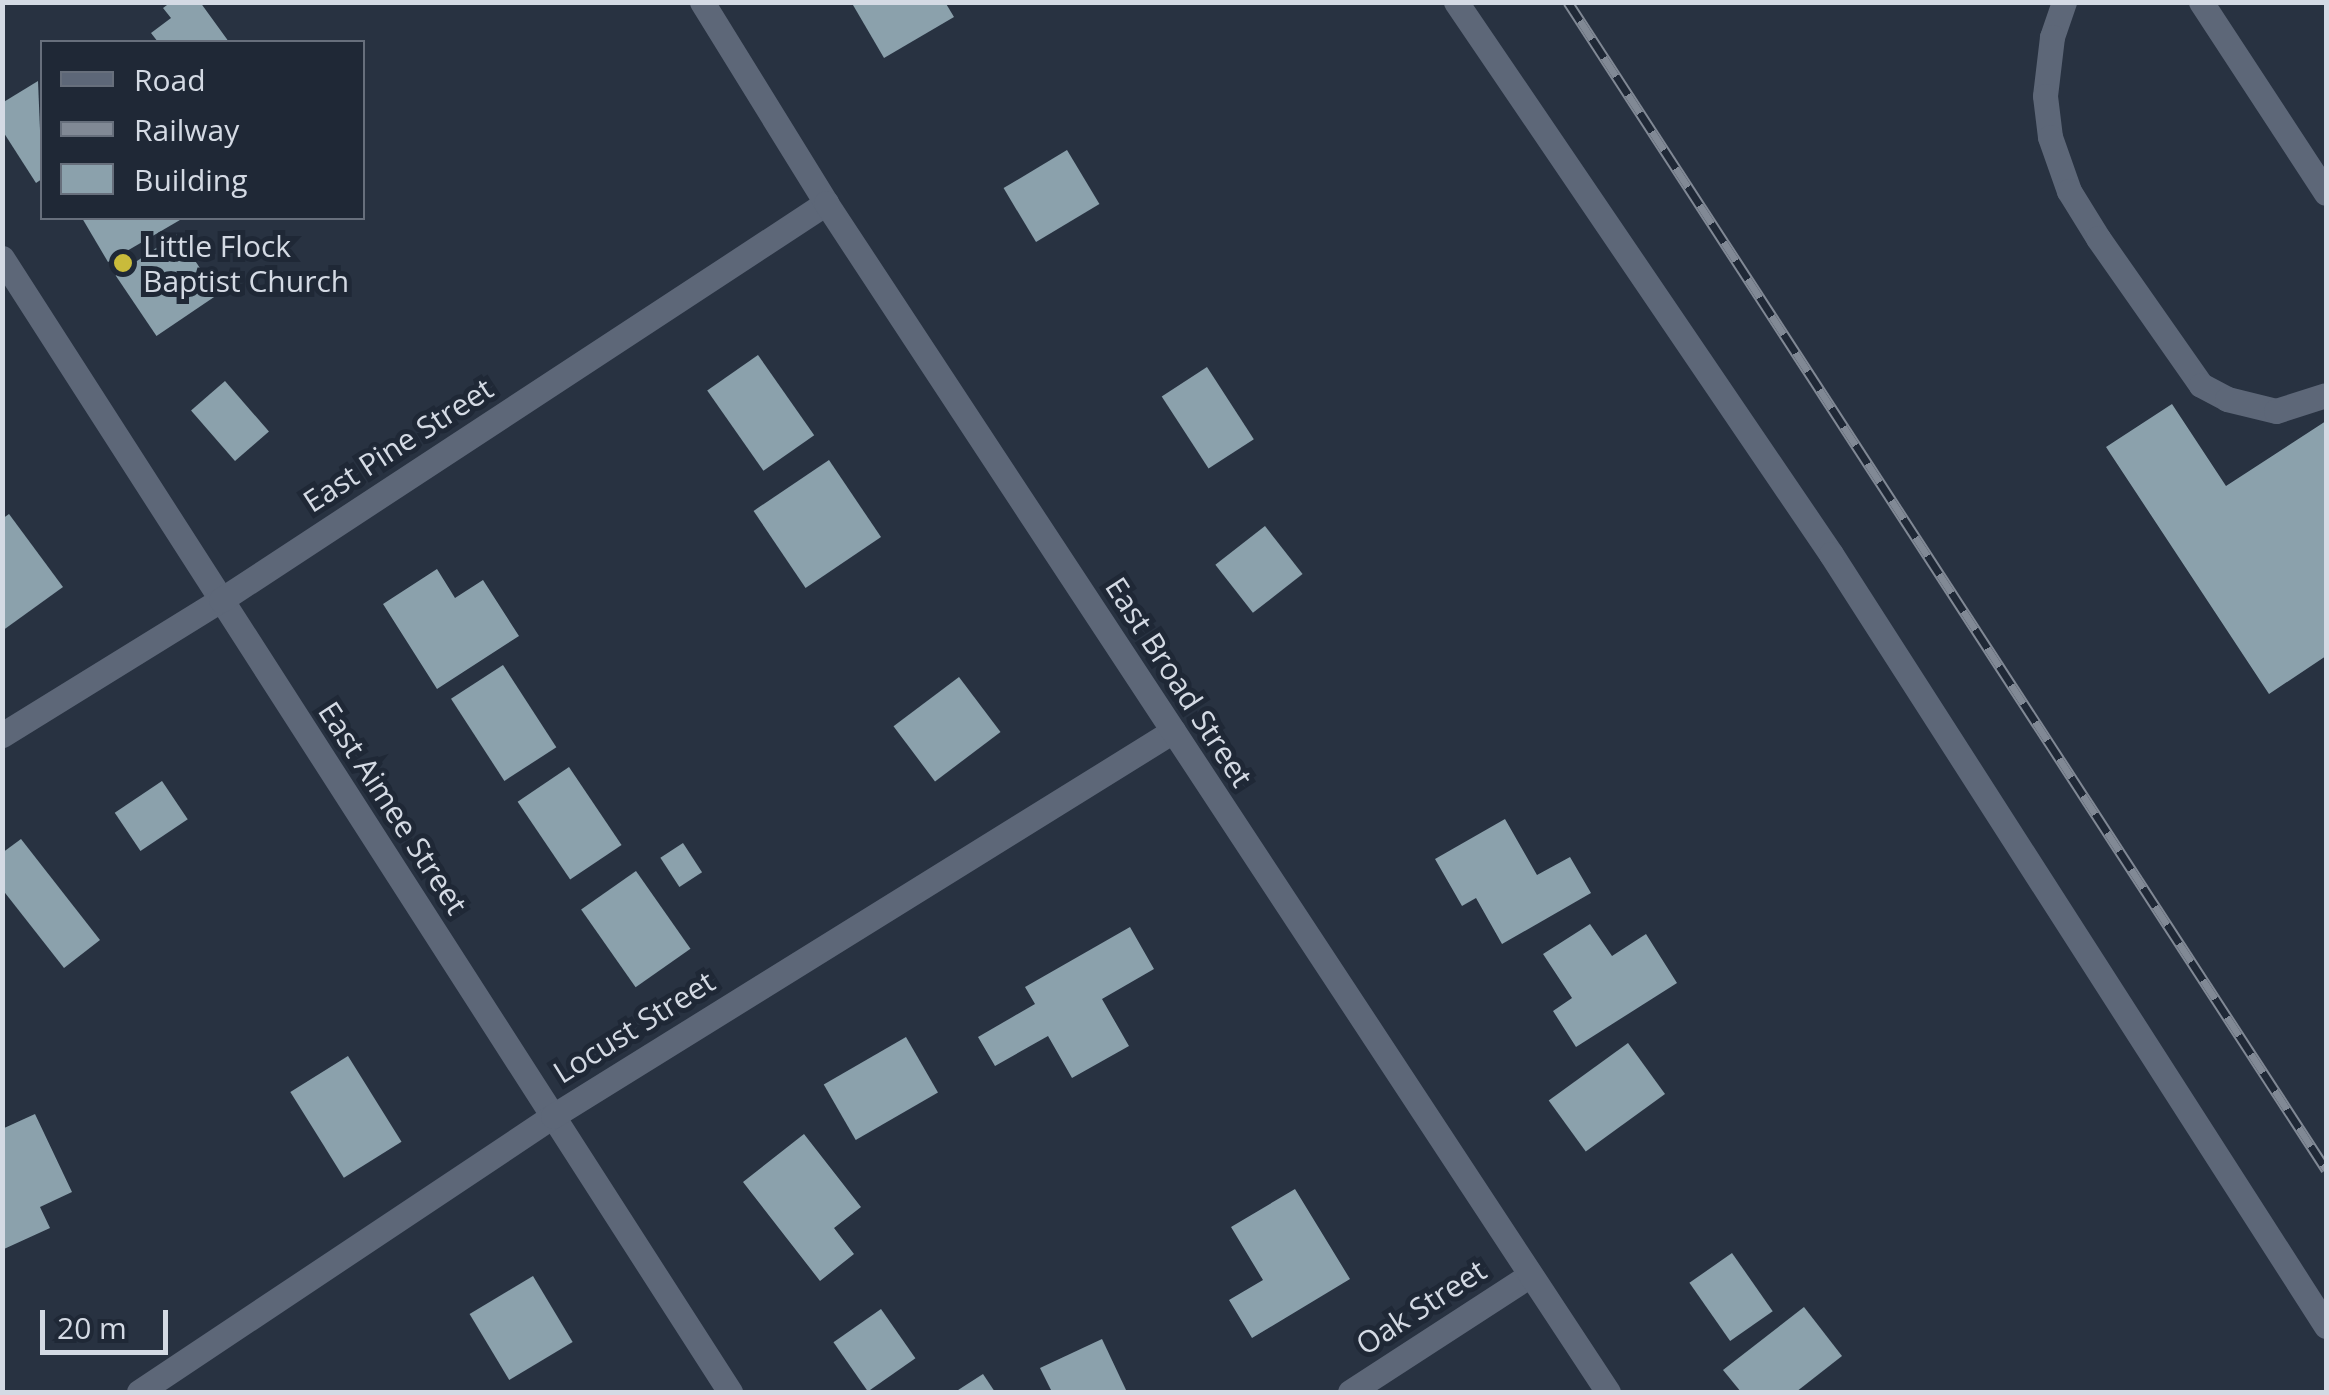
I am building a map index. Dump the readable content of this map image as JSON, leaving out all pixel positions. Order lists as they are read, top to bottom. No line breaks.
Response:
{"streets":{"street":["East Pine Street","East Broad Street","East Aimee Street","Locust Street","Oak Street"]},"crossings":[["East Pine Street","East Broad Street"],["East Pine Street","East Aimee Street"],["East Broad Street","Locust Street"],["East Broad Street","Oak Street"],["East Aimee Street","Locust Street"]],"places":["Little Flock Baptist Church"],"legend":["Road","Railway","Building"],"scale_bar":"20 m"}
